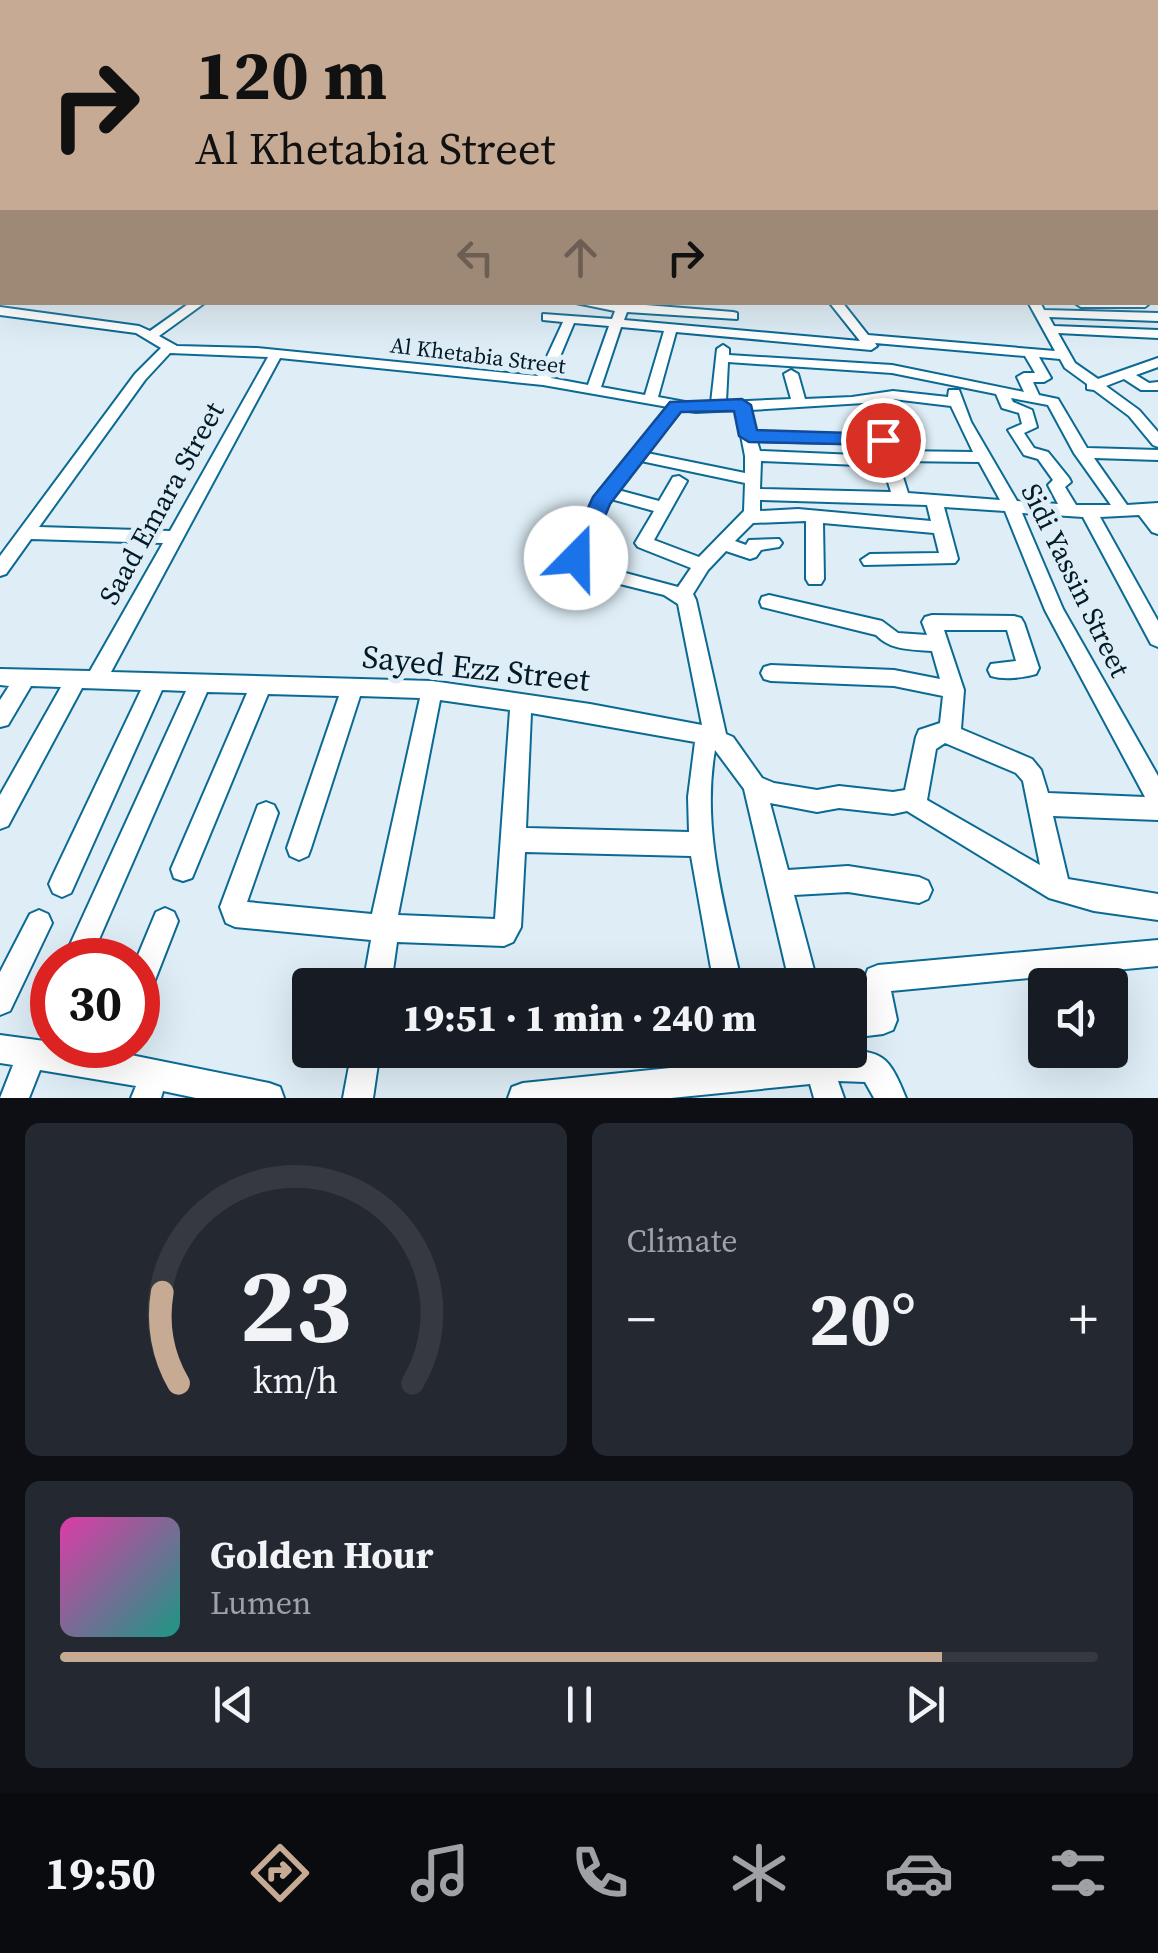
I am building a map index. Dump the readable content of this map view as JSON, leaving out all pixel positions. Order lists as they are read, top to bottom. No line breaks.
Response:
{"streets":{"street":["Al Khetabia Street","Saad Emara Street","Sidi Yassin Street","Sayed Ezz Street"]},"crossings":[["Al Khetabia Street","Saad Emara Street"],["Al Khetabia Street","Sidi Yassin Street"],["Saad Emara Street","Sayed Ezz Street"]],"page":{"turn":["120 m","Al Khetabia Street"],"limit":"30","trip":"19:51 · 1 min · 240 m","tile":"Climate","heat":["−","20°","+"],"song":["Golden Hour","Lumen"],"tabs":"19:50","gauge":["23","km/h"]}}
